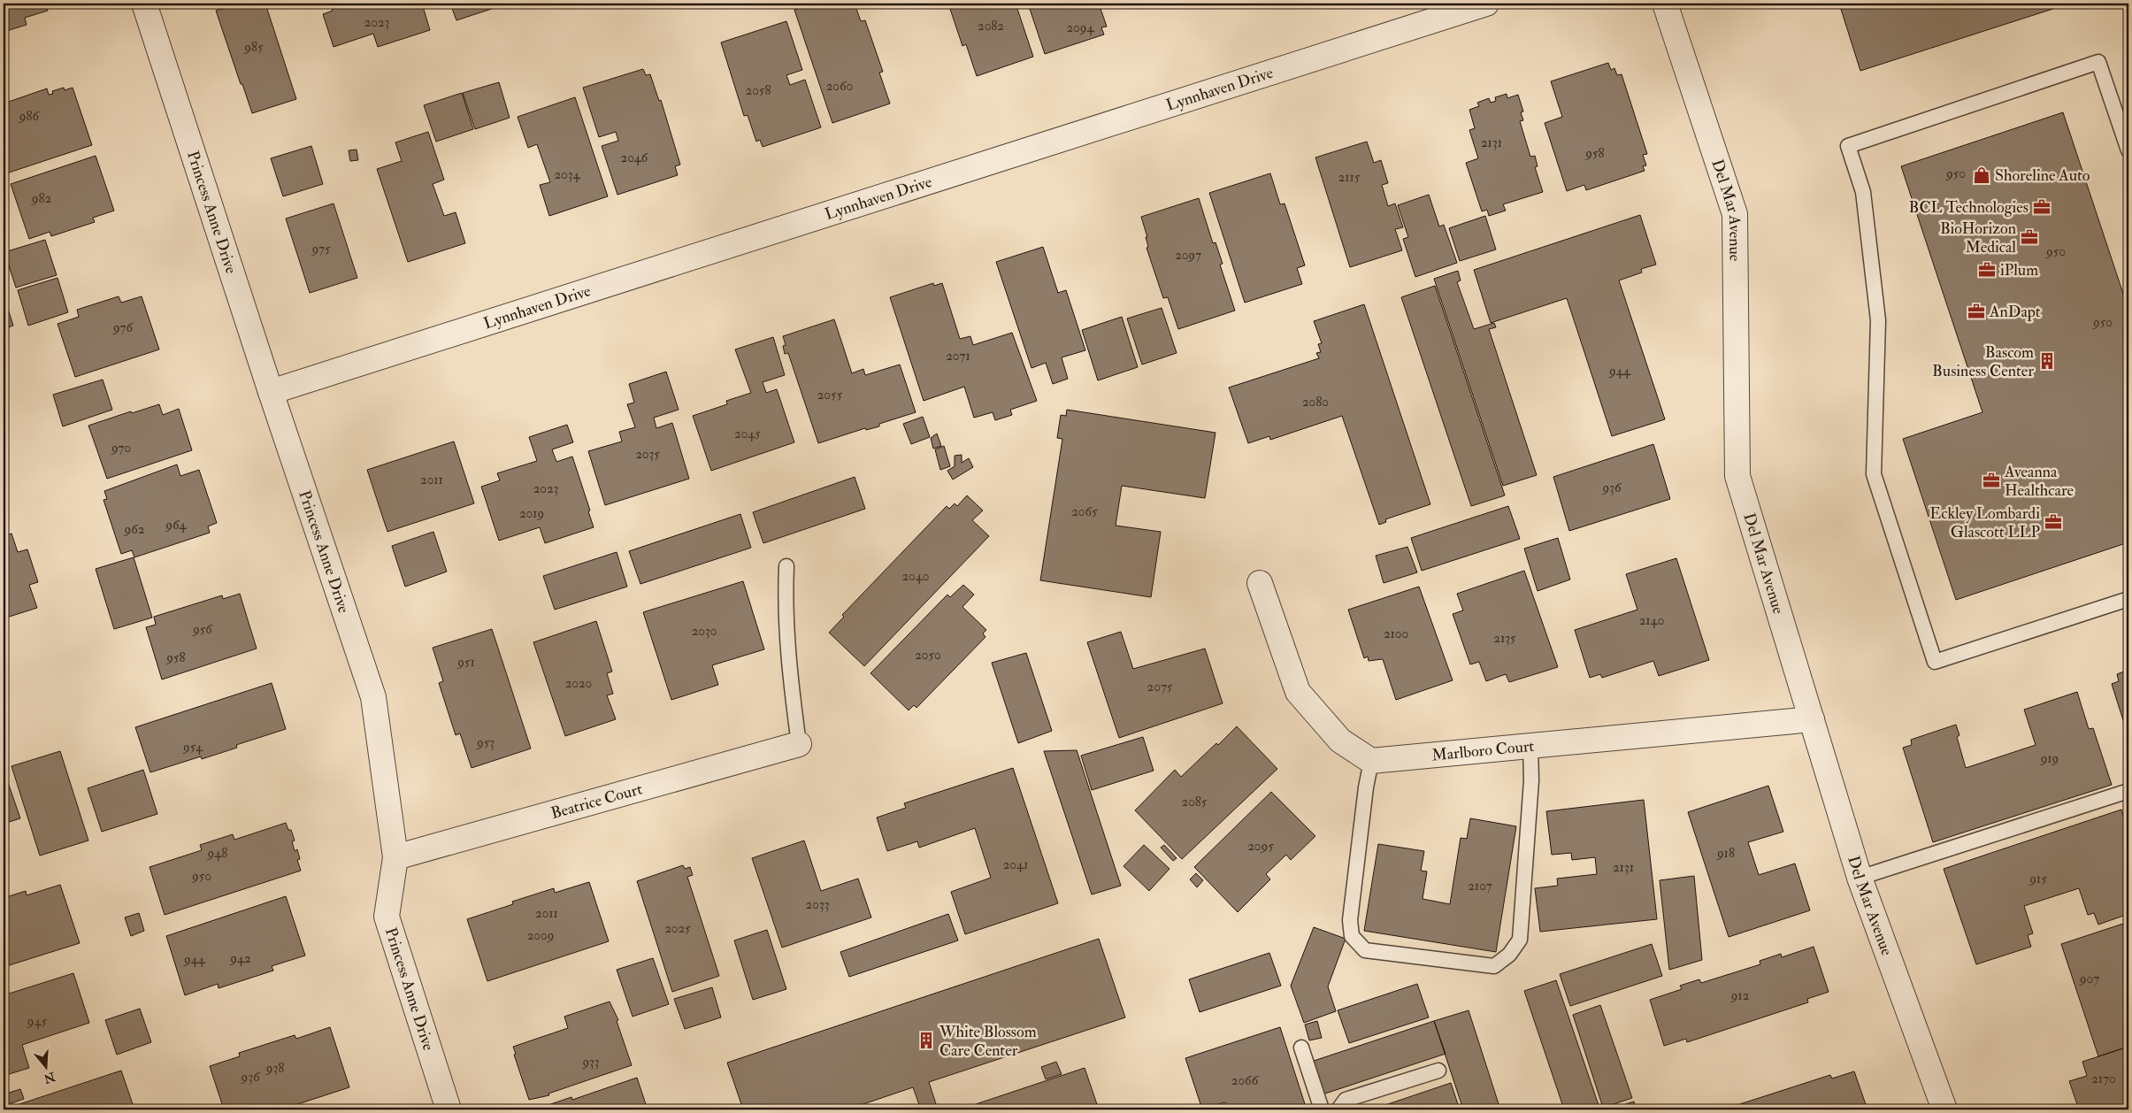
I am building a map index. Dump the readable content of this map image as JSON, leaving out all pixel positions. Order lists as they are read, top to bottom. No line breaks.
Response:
{"streets":{"street":["Lynnhaven Drive","Del Mar Avenue","Princess Anne Drive","Marlboro Court","Beatrice Court"]},"crossings":[["Lynnhaven Drive","Princess Anne Drive"],["Del Mar Avenue","Marlboro Court"],["Princess Anne Drive","Beatrice Court"]],"places":{"shop":["Shoreline Auto"],"office":["BCL Technologies","BioHorizon Medical","iPlum","AnDapt","Aveanna Healthcare","Eckley Lombardi Glascott LLP"],"building":["Bascom Business Center","White Blossom Care Center"]},"house_numbers":["2023","2082","2094","985","2060","2058","986","2131","958","2046","950","2034","2115","982","975","950","2097","950","976","2071","944","2055","2080","2045","970","2035","2011","936","2023","2065","2019","964","962","2040","2140","956","2030","2100","2135","2050","958","951","2020","2075","953","954","919","2085","2095","948","918","2041","2131","950","915","2107","2033","2011","2025","2009","942","944","907","912","945","933","938","936","2170","2066"],"north":"bottom"}
